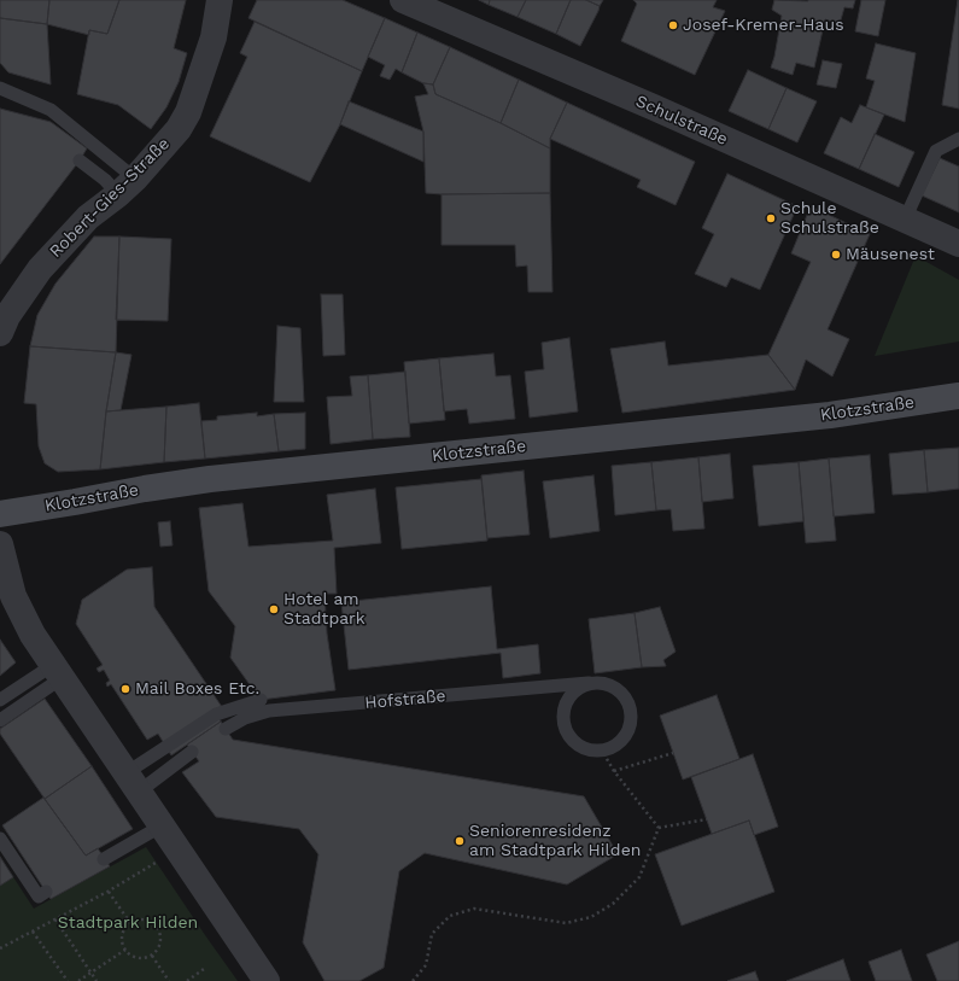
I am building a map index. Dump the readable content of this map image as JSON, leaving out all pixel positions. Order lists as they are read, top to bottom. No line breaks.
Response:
{"streets":{"main road":["Klotzstraße"],"street":["Schulstraße","Robert-Gies-Straße"],"lane":["Hofstraße"]},"parks":["Stadtpark Hilden"],"places":["Josef-Kremer-Haus","Schule Schulstraße","Mäusenest","Hotel am Stadtpark","Mail Boxes Etc.","Seniorenresidenz am Stadtpark Hilden"]}
